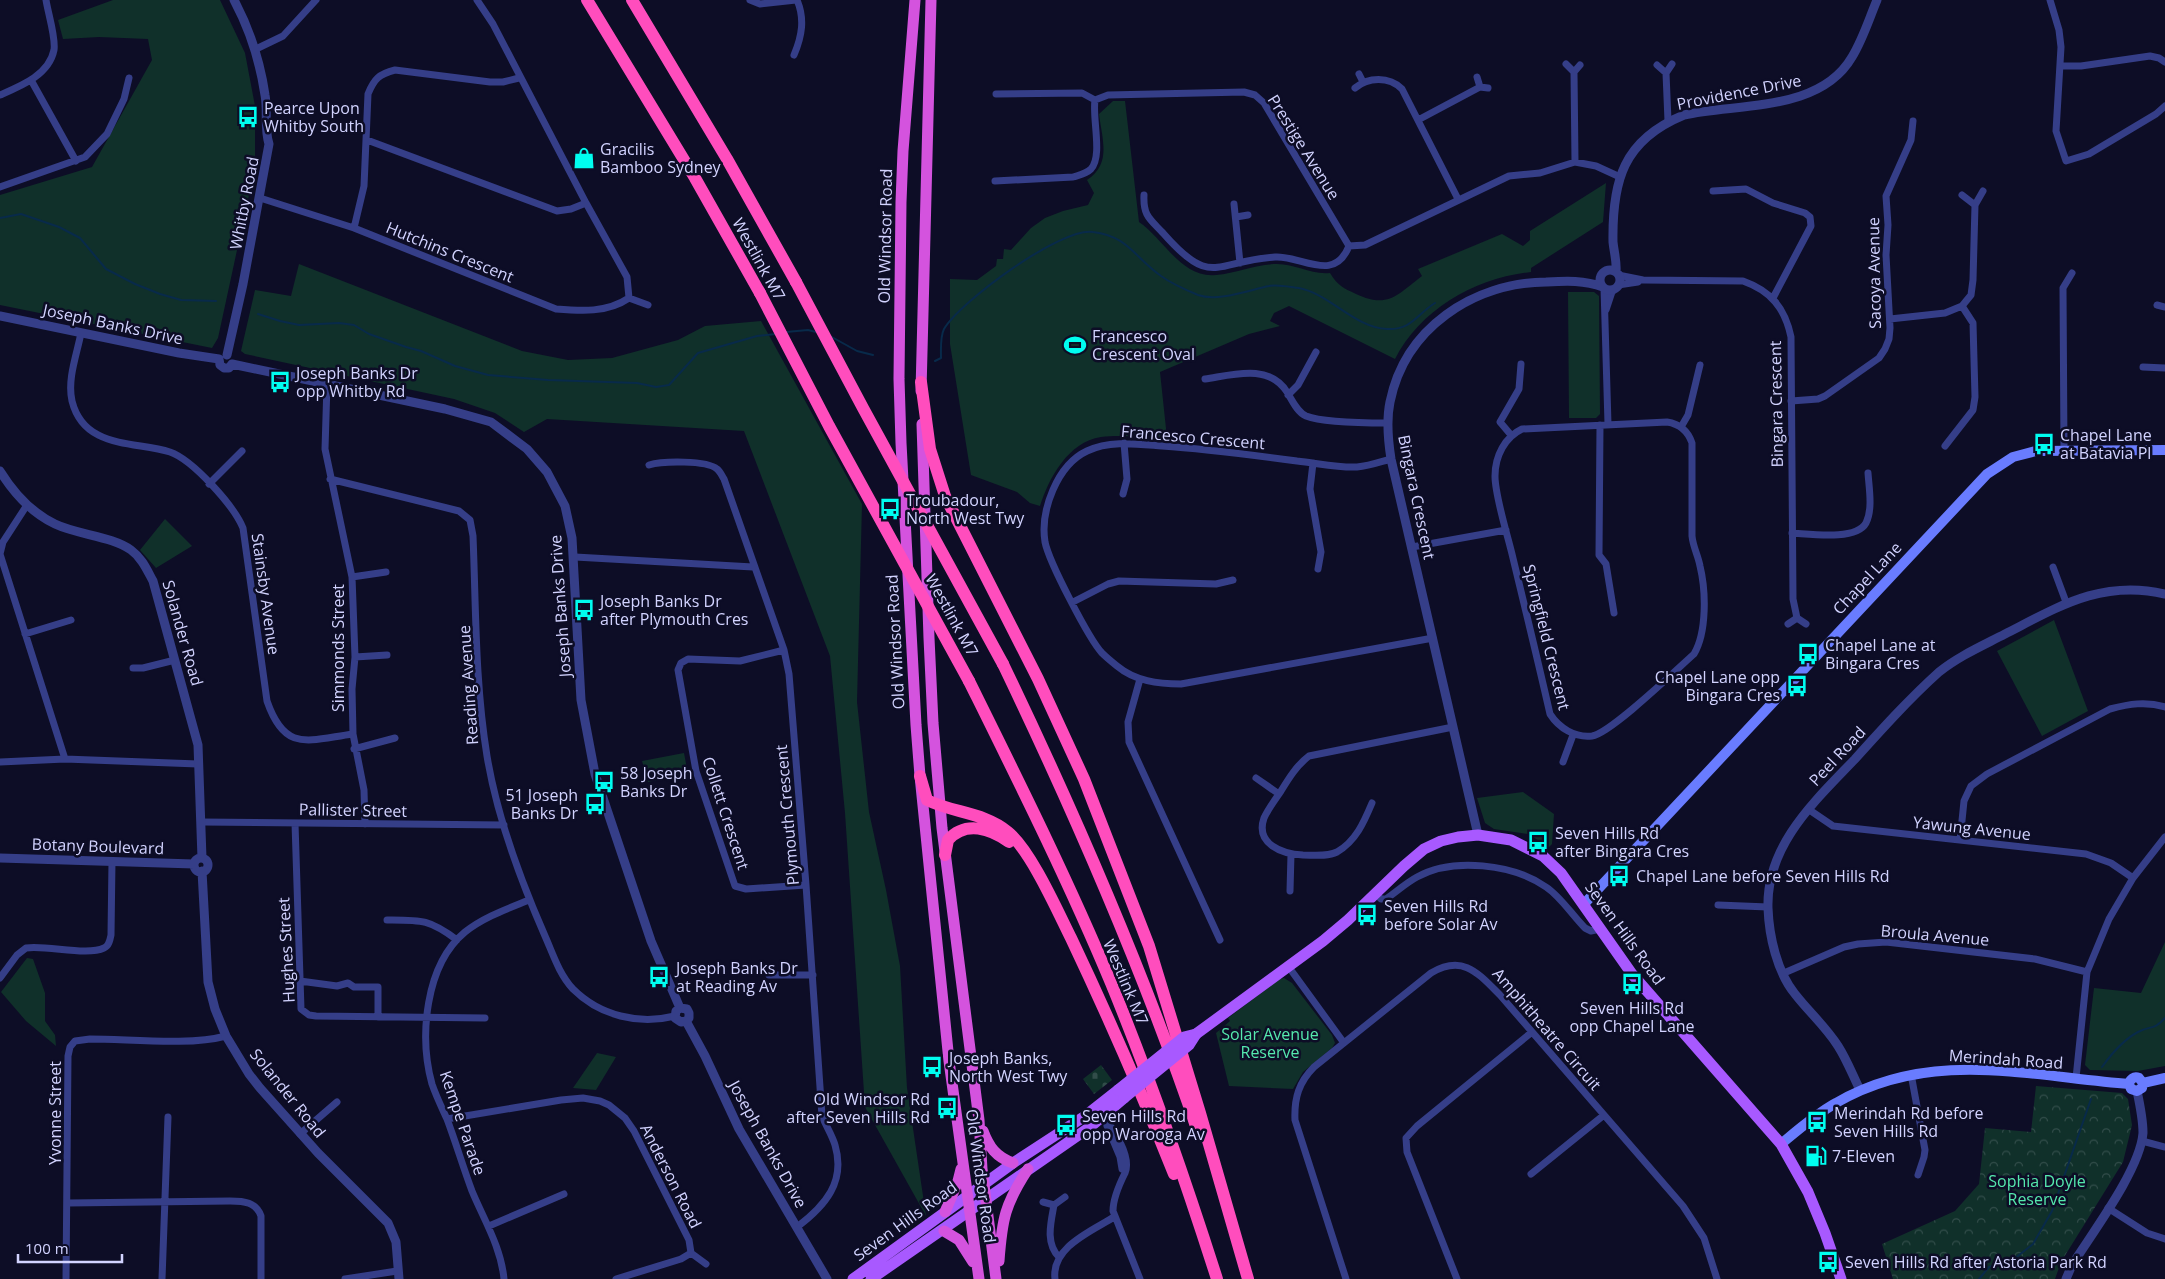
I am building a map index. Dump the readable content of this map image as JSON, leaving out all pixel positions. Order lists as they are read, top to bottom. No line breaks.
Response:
{"streets":{"highway":["Old Windsor Road","Westlink M7"],"main road":["Chapel Lane","Seven Hills Road","Merindah Road"],"street":["Providence Drive","Prestige Avenue","Whitby Road","Hutchins Crescent","Sacoya Avenue","Joseph Banks Drive","Bingara Crescent","Francesco Crescent","Stainsby Avenue","Solander Road","Springfield Crescent","Simmonds Street","Reading Avenue","Peel Road","Pallister Street","Collett Crescent","Plymouth Crescent","Yawung Avenue","Botany Boulevard","Broula Avenue","Hughes Street","Amphitheatre Circuit","Yvonne Street","Kempe Parade","Anderson Road"]},"crossings":[["Providence Drive","Bingara Crescent"],["Whitby Road","Hutchins Crescent"],["Whitby Road","Joseph Banks Drive"],["Old Windsor Road","Seven Hills Road"],["Sacoya Avenue","Bingara Crescent"],["Joseph Banks Drive","Stainsby Avenue"],["Joseph Banks Drive","Simmonds Street"],["Joseph Banks Drive","Reading Avenue"],["Joseph Banks Drive","Plymouth Crescent"],["Bingara Crescent","Francesco Crescent"],["Bingara Crescent","Seven Hills Road"],["Chapel Lane","Seven Hills Road"],["Stainsby Avenue","Simmonds Street"],["Solander Road","Pallister Street"],["Solander Road","Botany Boulevard"],["Solander Road","Yvonne Street"],["Simmonds Street","Reading Avenue"],["Simmonds Street","Pallister Street"],["Reading Avenue","Pallister Street"],["Reading Avenue","Kempe Parade"],["Peel Road","Yawung Avenue"],["Peel Road","Broula Avenue"],["Peel Road","Merindah Road"],["Pallister Street","Hughes Street"],["Collett Crescent","Plymouth Crescent"],["Seven Hills Road","Merindah Road"],["Hughes Street","Kempe Parade"],["Kempe Parade","Anderson Road"]],"parks":["Solar Avenue Reserve","Sophia Doyle Reserve"],"places":{"bus stop":["Pearce Upon Whitby South","Joseph Banks Dr opp Whitby Rd","Chapel Lane at Batavia Pl","Troubadour, North West Twy","Joseph Banks Dr after Plymouth Cres","Chapel Lane at Bingara Cres","Chapel Lane opp Bingara Cres","58 Joseph Banks Dr","51 Joseph Banks Dr","Seven Hills Rd after Bingara Cres","Chapel Lane before Seven Hills Rd","Seven Hills Rd before Solar Av","Joseph Banks Dr at Reading Av","Seven Hills Rd opp Chapel Lane","Joseph Banks, North West Twy","Old Windsor Rd after Seven Hills Rd","Merindah Rd before Seven Hills Rd","Seven Hills Rd opp Warooga Av","Seven Hills Rd after Astoria Park Rd"],"shop":["Gracilis Bamboo Sydney"],"sports":["Francesco Crescent Oval"],"fuel station":["7-Eleven"]},"scale_bar":"100 m"}
